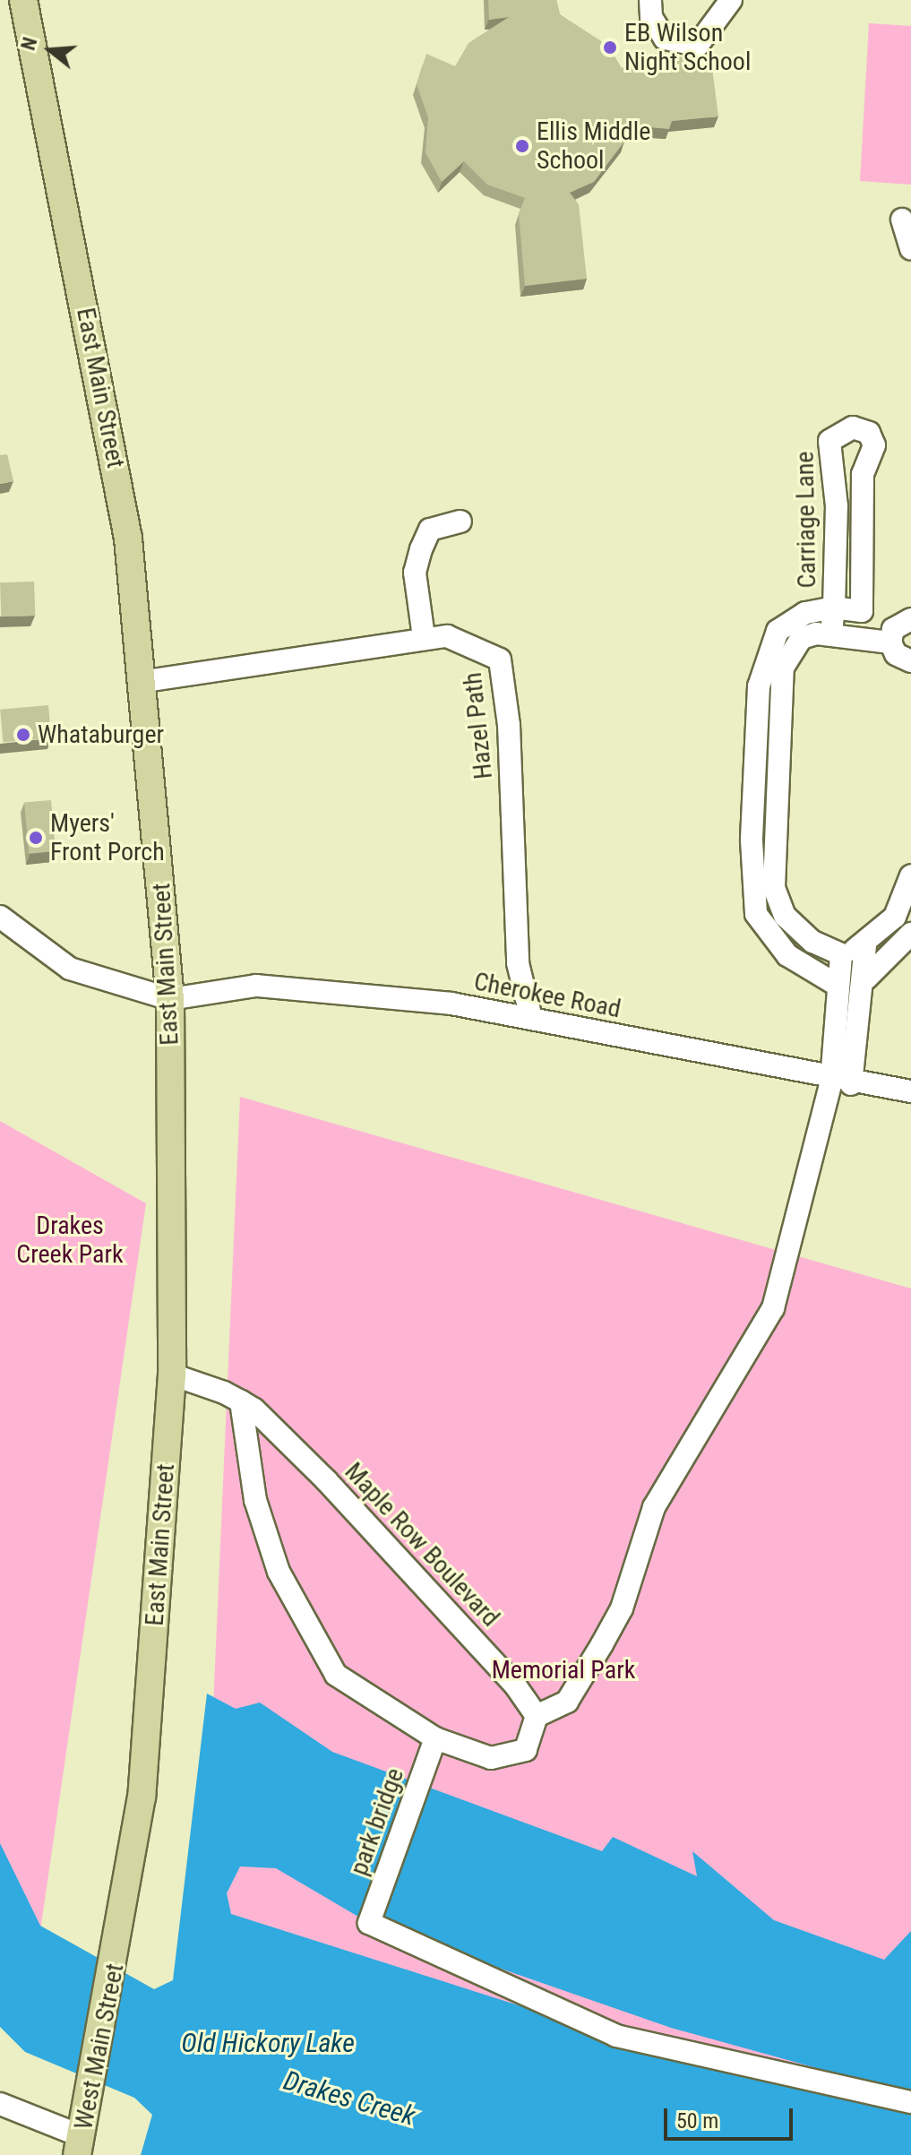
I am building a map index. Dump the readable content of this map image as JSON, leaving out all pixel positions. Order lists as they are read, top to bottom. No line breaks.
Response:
{"streets":{"main road":["East Main Street","West Main Street"],"street":["Carriage Lane","Hazel Path","Cherokee Road","Maple Row Boulevard","park bridge"]},"crossings":[["East Main Street","Hazel Path"],["East Main Street","Cherokee Road"],["East Main Street","Maple Row Boulevard"],["East Main Street","West Main Street"],["Hazel Path","Cherokee Road"]],"water":["Old Hickory Lake","Drakes Creek"],"parks":["Drakes Creek Park","Memorial Park"],"places":["EB Wilson Night School","Ellis Middle School","Whataburger","Myers' Front Porch"],"scale_bar":"50 m","north":"left"}
